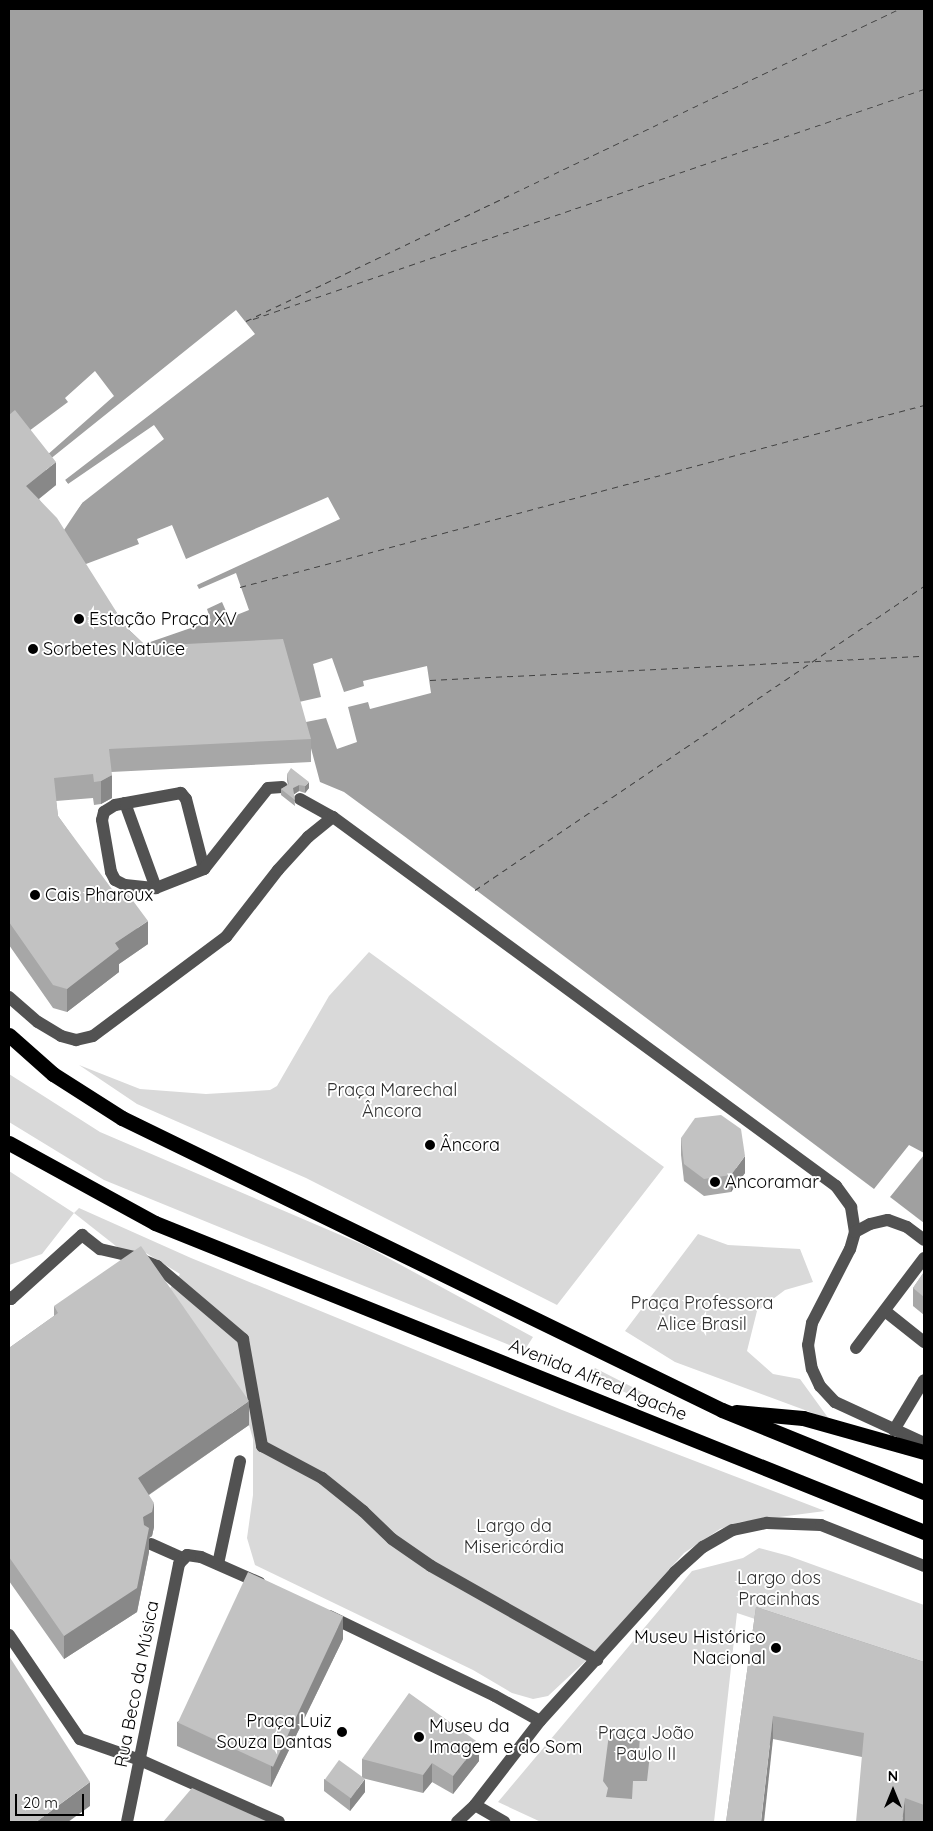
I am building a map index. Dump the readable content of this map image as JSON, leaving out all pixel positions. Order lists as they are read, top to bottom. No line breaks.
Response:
{"streets":{"highway":["Avenida Alfred Agache"],"street":["Rua Beco da Música"]},"parks":["Praça Marechal Âncora","Praça Professora Alice Brasil","Largo da Misericórdia","Largo dos Pracinhas","Praça João Paulo II"],"places":["Estação Praça XV","Sorbetes Natuice","Cais Pharoux","Âncora","Ancoramar","Museu Histórico Nacional","Praça Luiz Souza Dantas","Museu da Imagem e do Som"],"scale_bar":"20 m","north":"top"}
